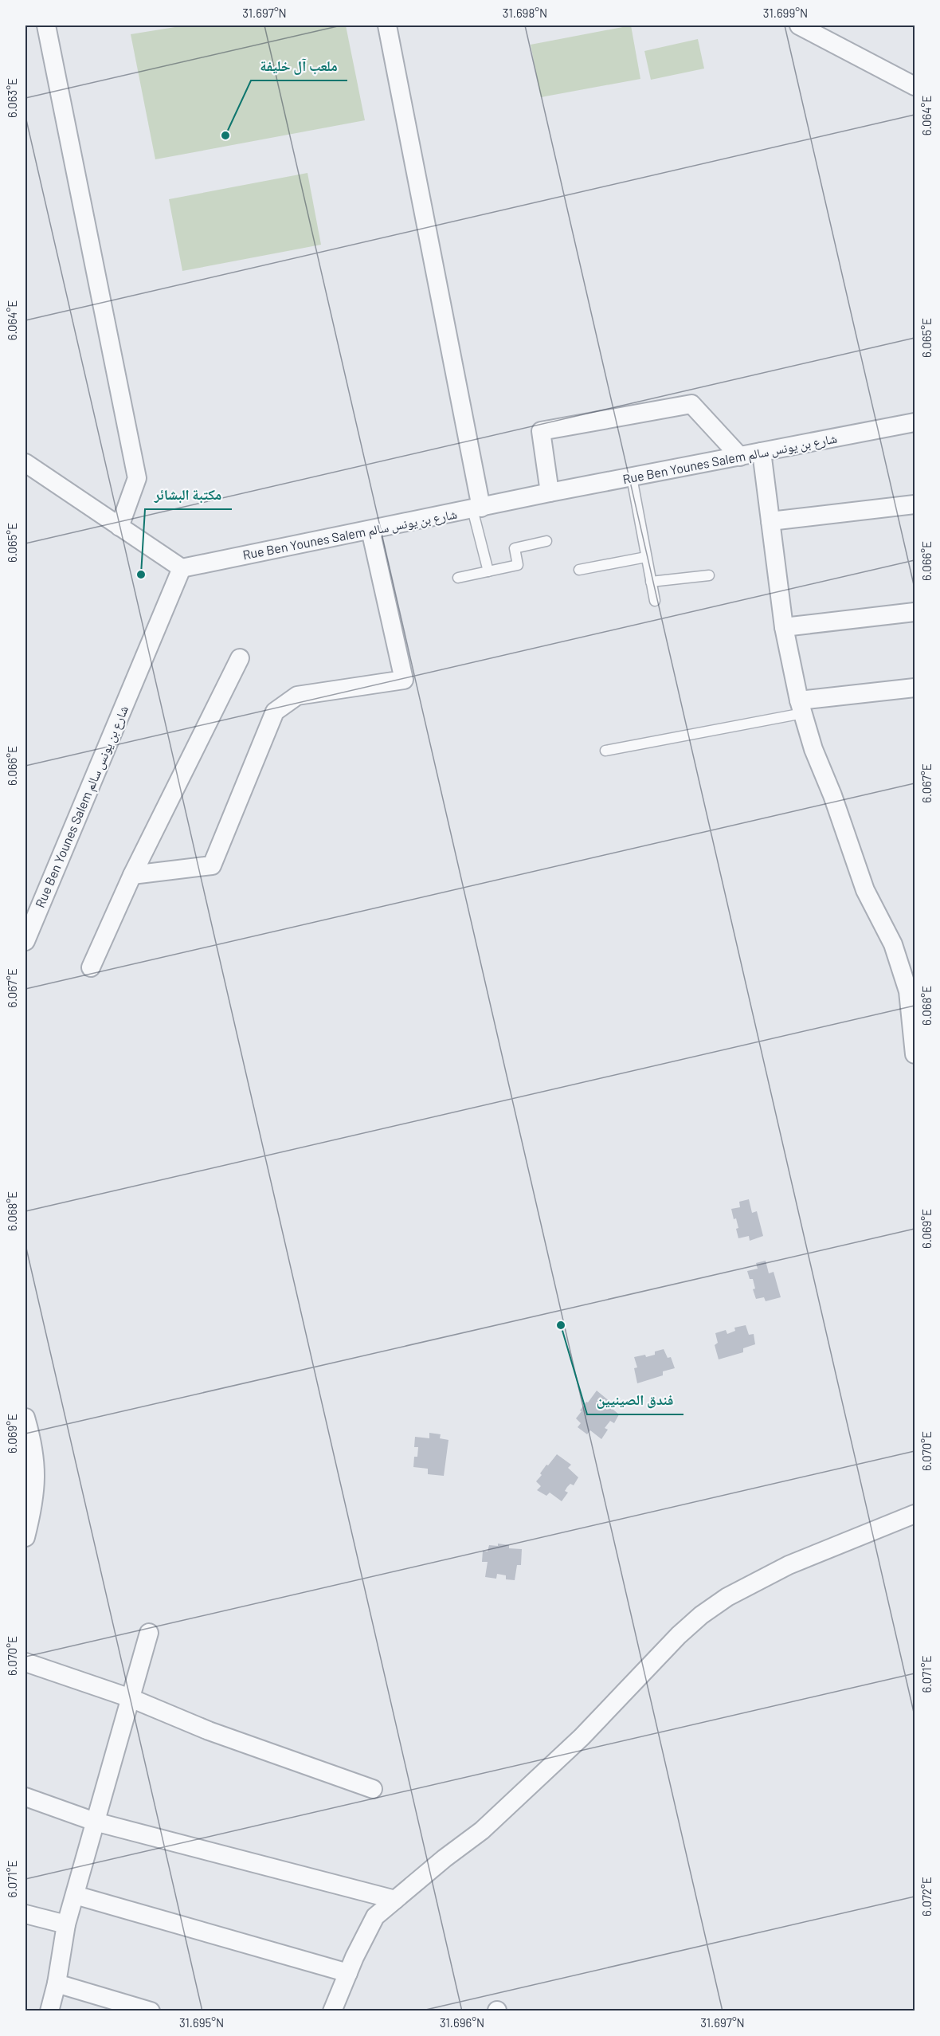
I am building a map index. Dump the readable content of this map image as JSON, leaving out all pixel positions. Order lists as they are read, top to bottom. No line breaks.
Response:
{"streets":{"street":["Rue Ben Younes Salem شارع بن يونس سالم"]},"places":["ملعب آل خليفة","مكتبة البشائر","فندق الصينيين"],"coordinates":["31.697°N","31.698°N","31.699°N","6.063°E","6.064°E","6.065°E","6.066°E","6.067°E","6.068°E","6.069°E","6.070°E","6.071°E","6.072°E","31.695°N","31.696°N"]}
